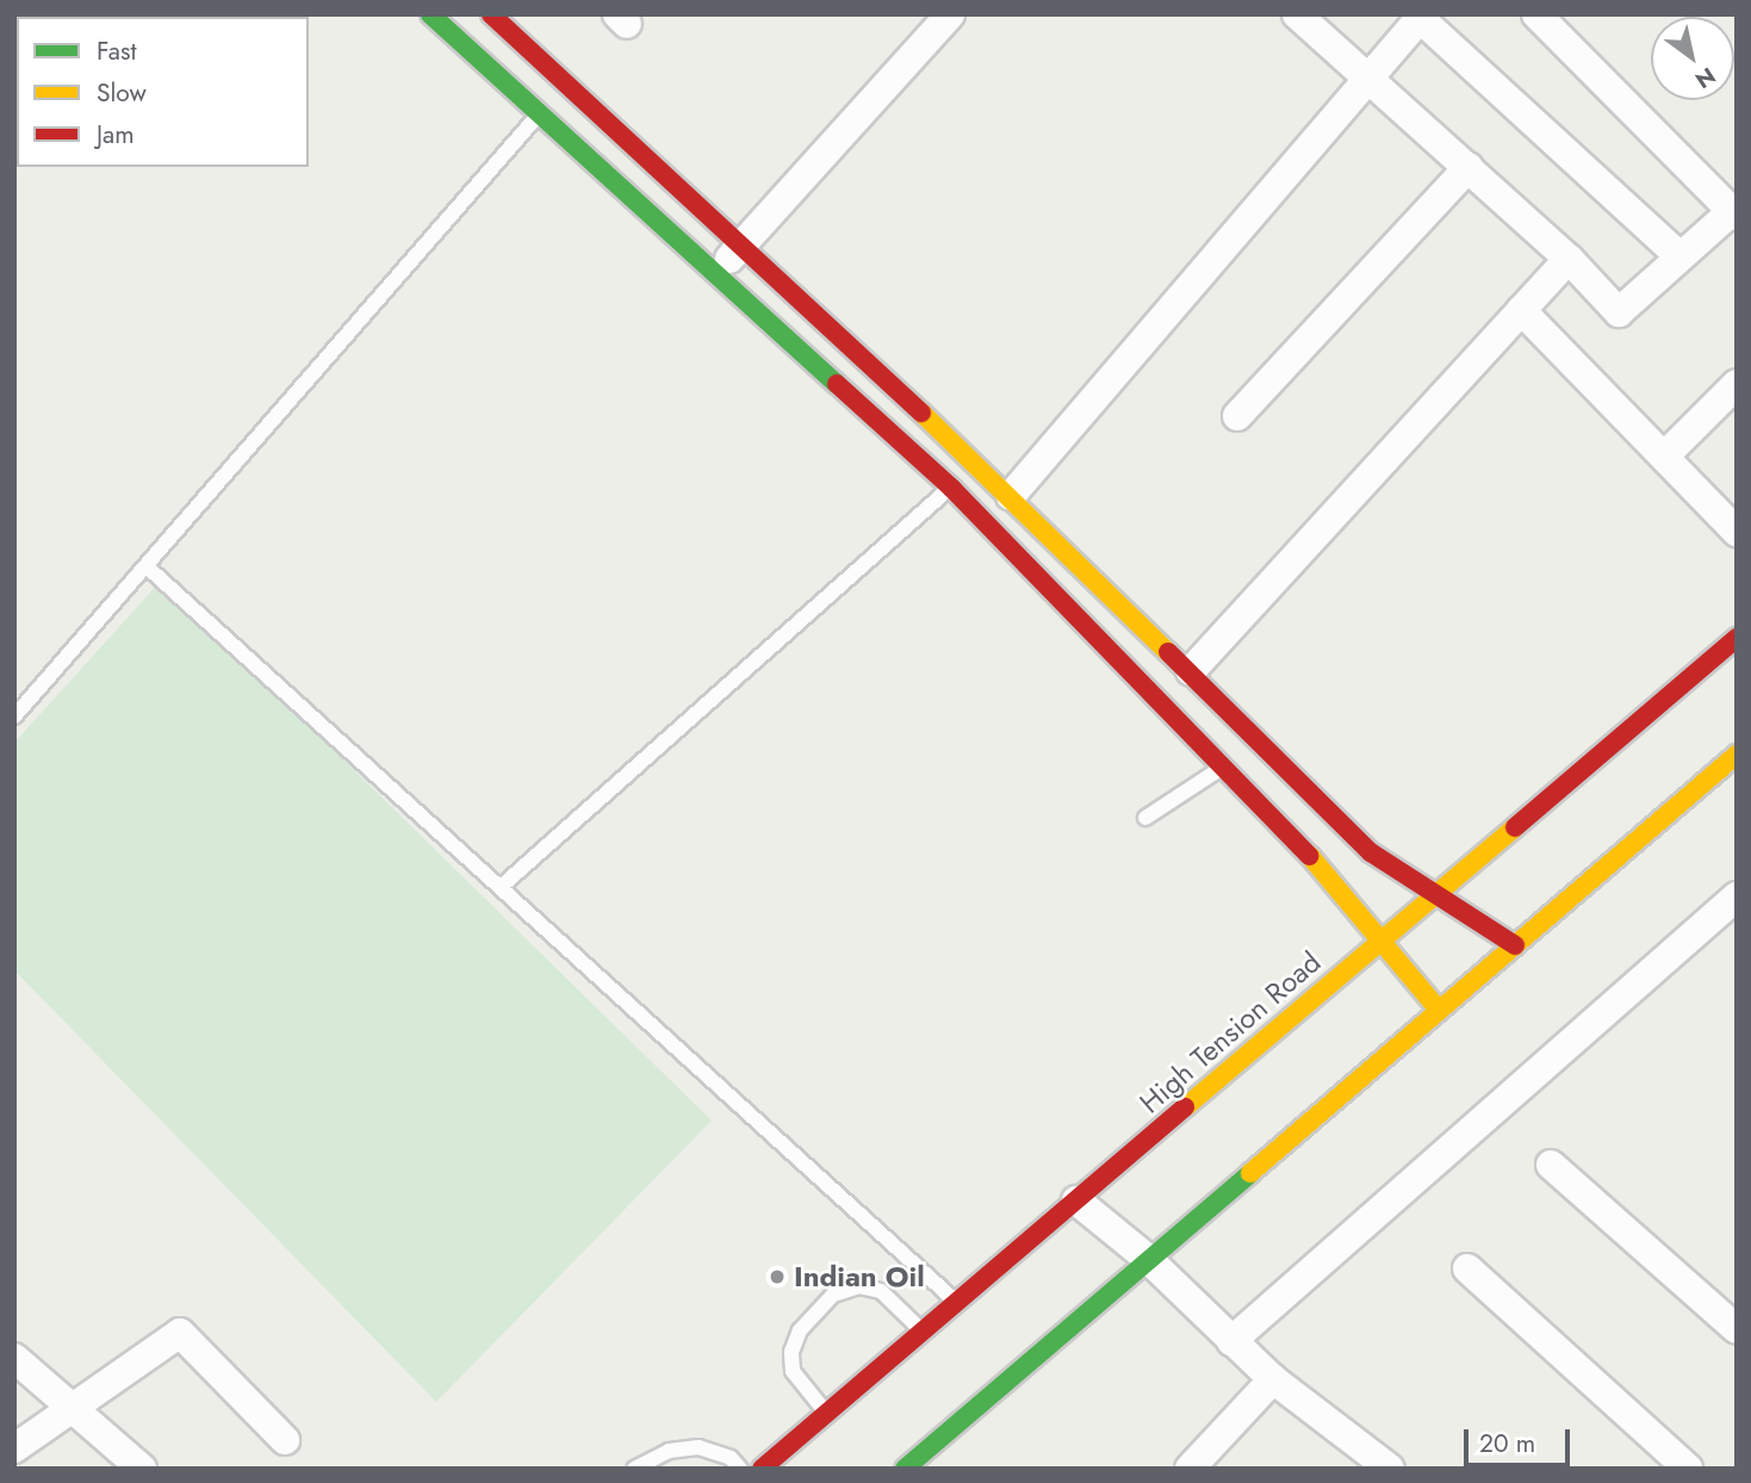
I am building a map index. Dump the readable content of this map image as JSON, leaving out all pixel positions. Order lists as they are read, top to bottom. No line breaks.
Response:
{"streets":{"street":["High Tension Road"]},"places":["Indian Oil"],"legend":["Fast","Slow","Jam"],"scale_bar":"20 m","north":"bottom right"}
